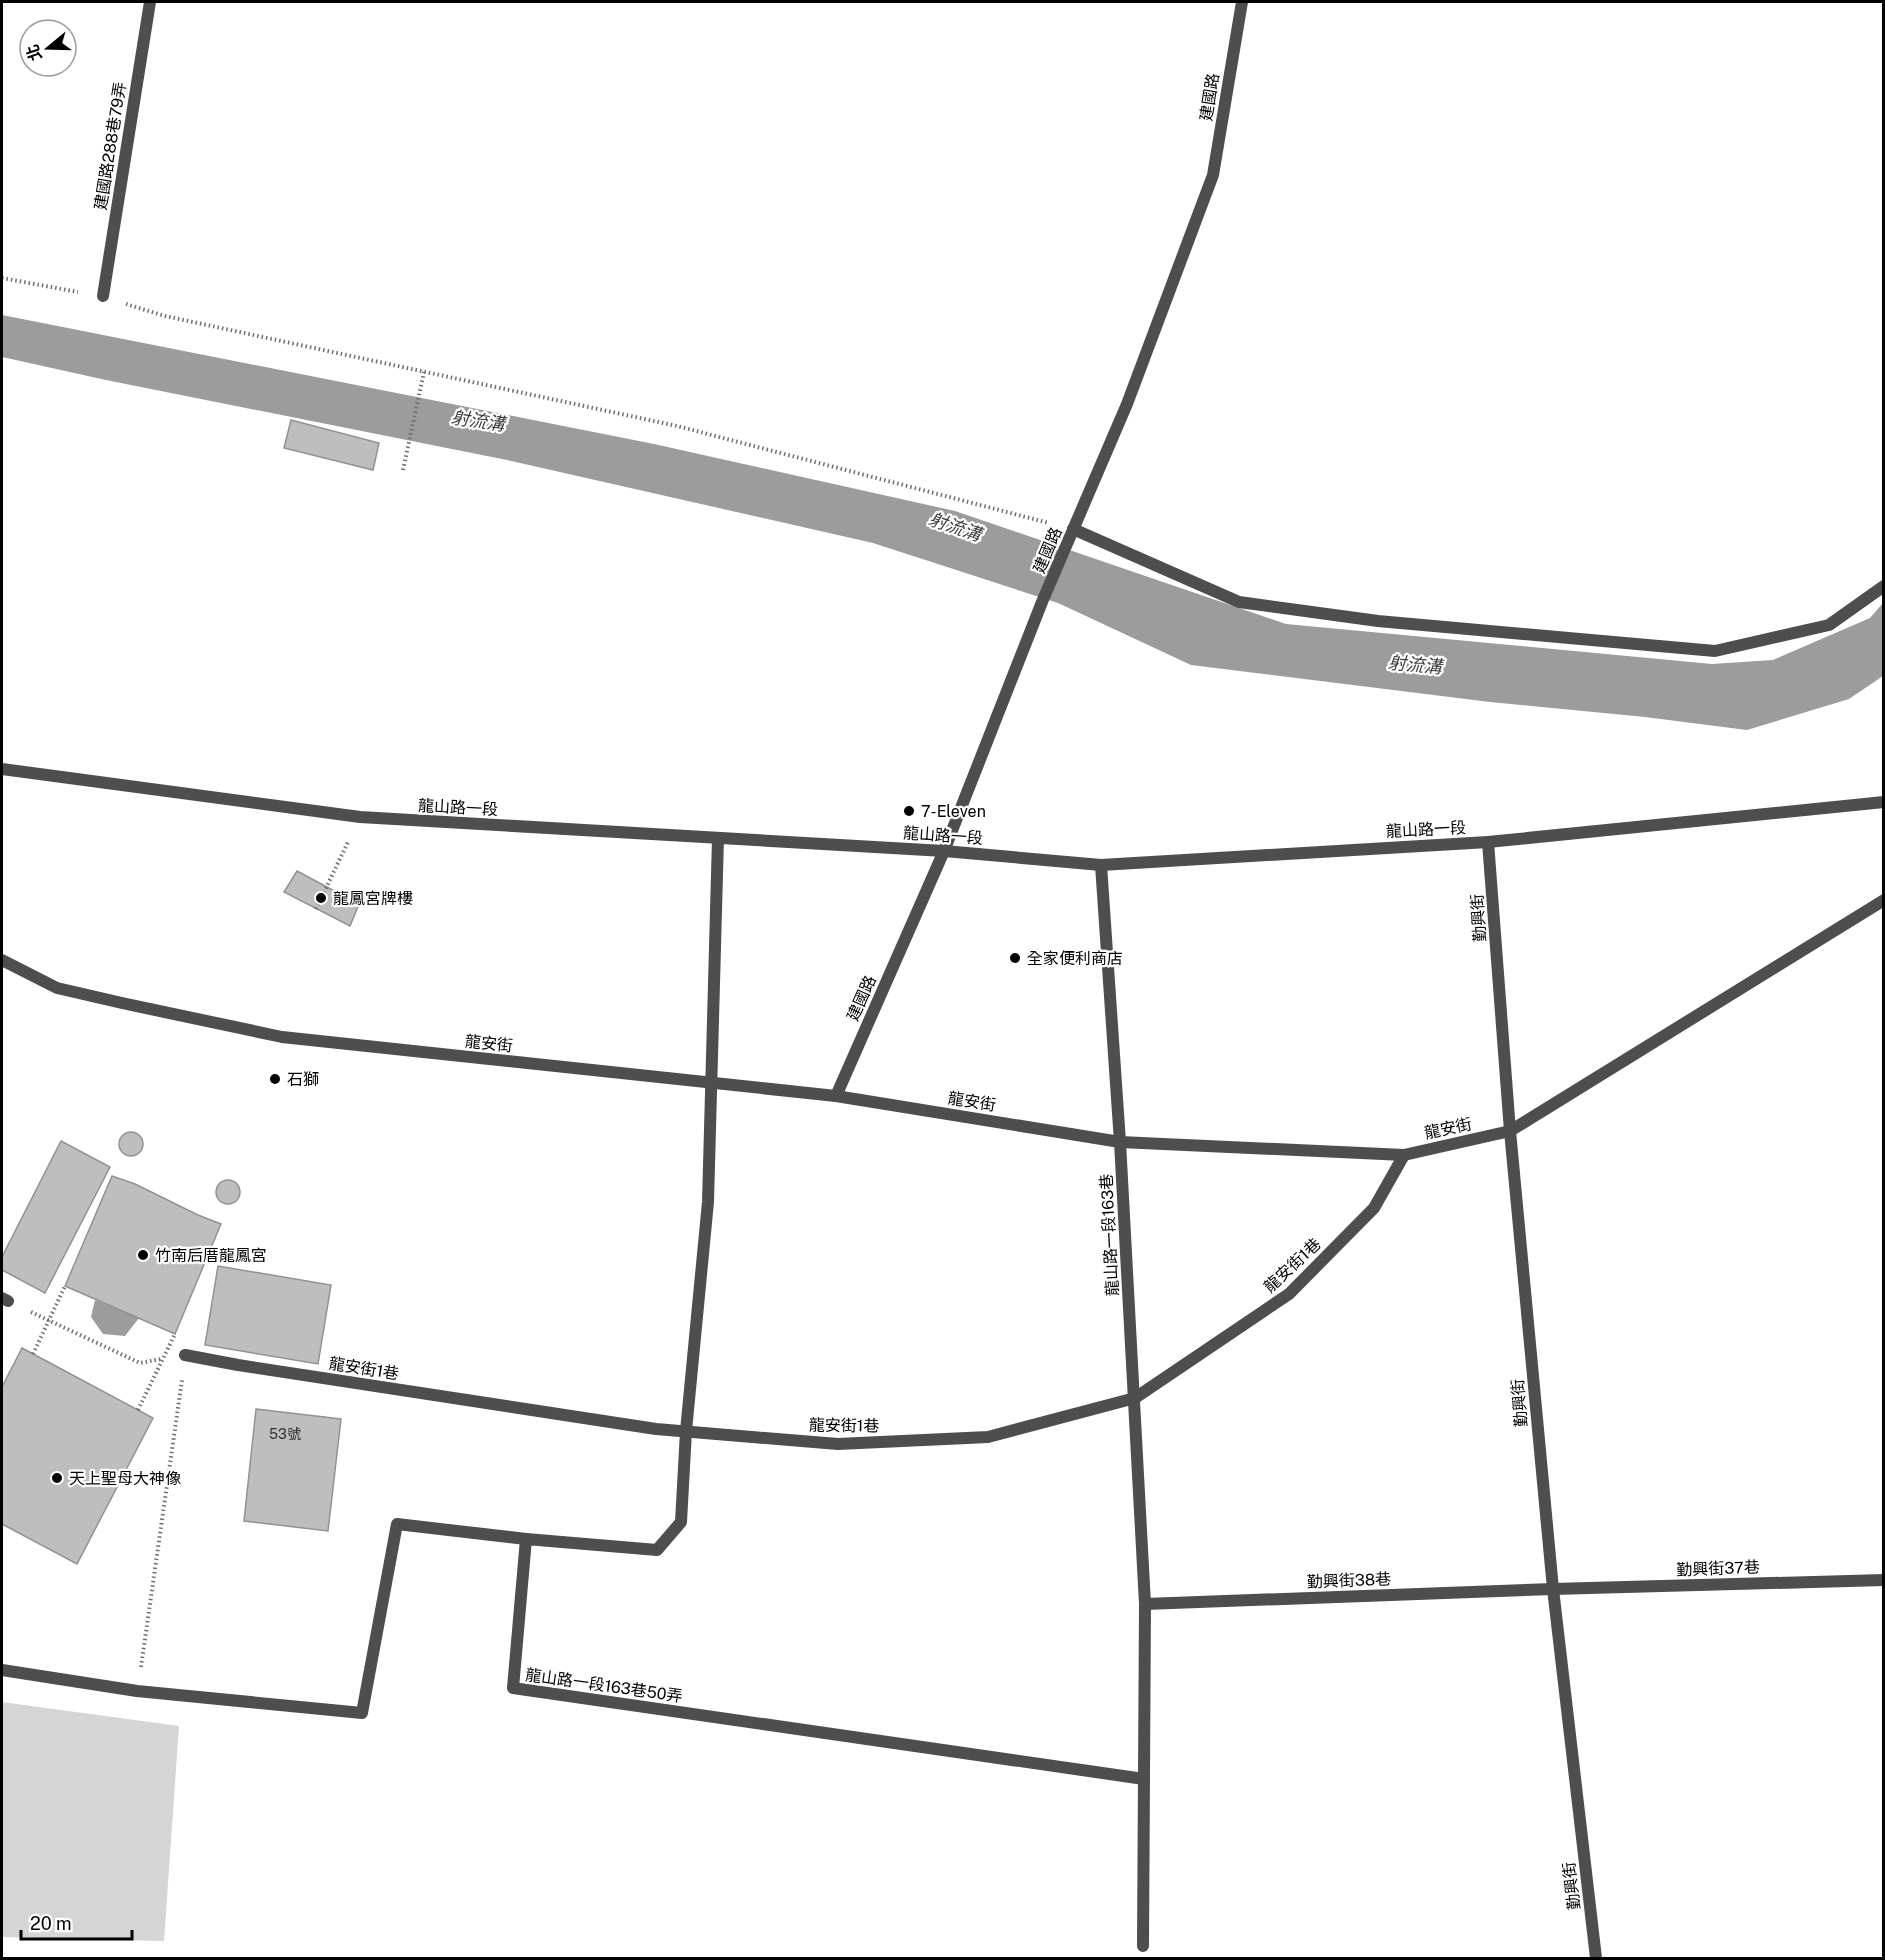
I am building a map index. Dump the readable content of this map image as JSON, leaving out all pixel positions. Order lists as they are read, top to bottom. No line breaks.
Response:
{"streets":{"street":["建國路","建國路288巷79弄","龍山路一段","勤興街","龍安街","龍山路一段163巷","龍安街1巷","勤興街37巷","勤興街38巷","龍山路一段163巷50弄"]},"crossings":[["建國路","龍山路一段"],["建國路","龍安街"],["龍山路一段","勤興街"],["龍山路一段","龍山路一段163巷"],["勤興街","龍安街"],["勤興街","勤興街37巷"],["勤興街","勤興街38巷"],["龍安街","龍山路一段163巷"],["龍安街","龍安街1巷"],["龍山路一段163巷","龍安街1巷"],["龍山路一段163巷","勤興街38巷"],["龍山路一段163巷","龍山路一段163巷50弄"],["勤興街37巷","勤興街38巷"]],"water":["射流溝"],"places":["7-Eleven","龍鳳宮牌樓","全家便利商店","石獅","竹南后厝龍鳳宮","天上聖母大神像"],"house_numbers":["53號"],"scale_bar":"20 m","north":"left"}
